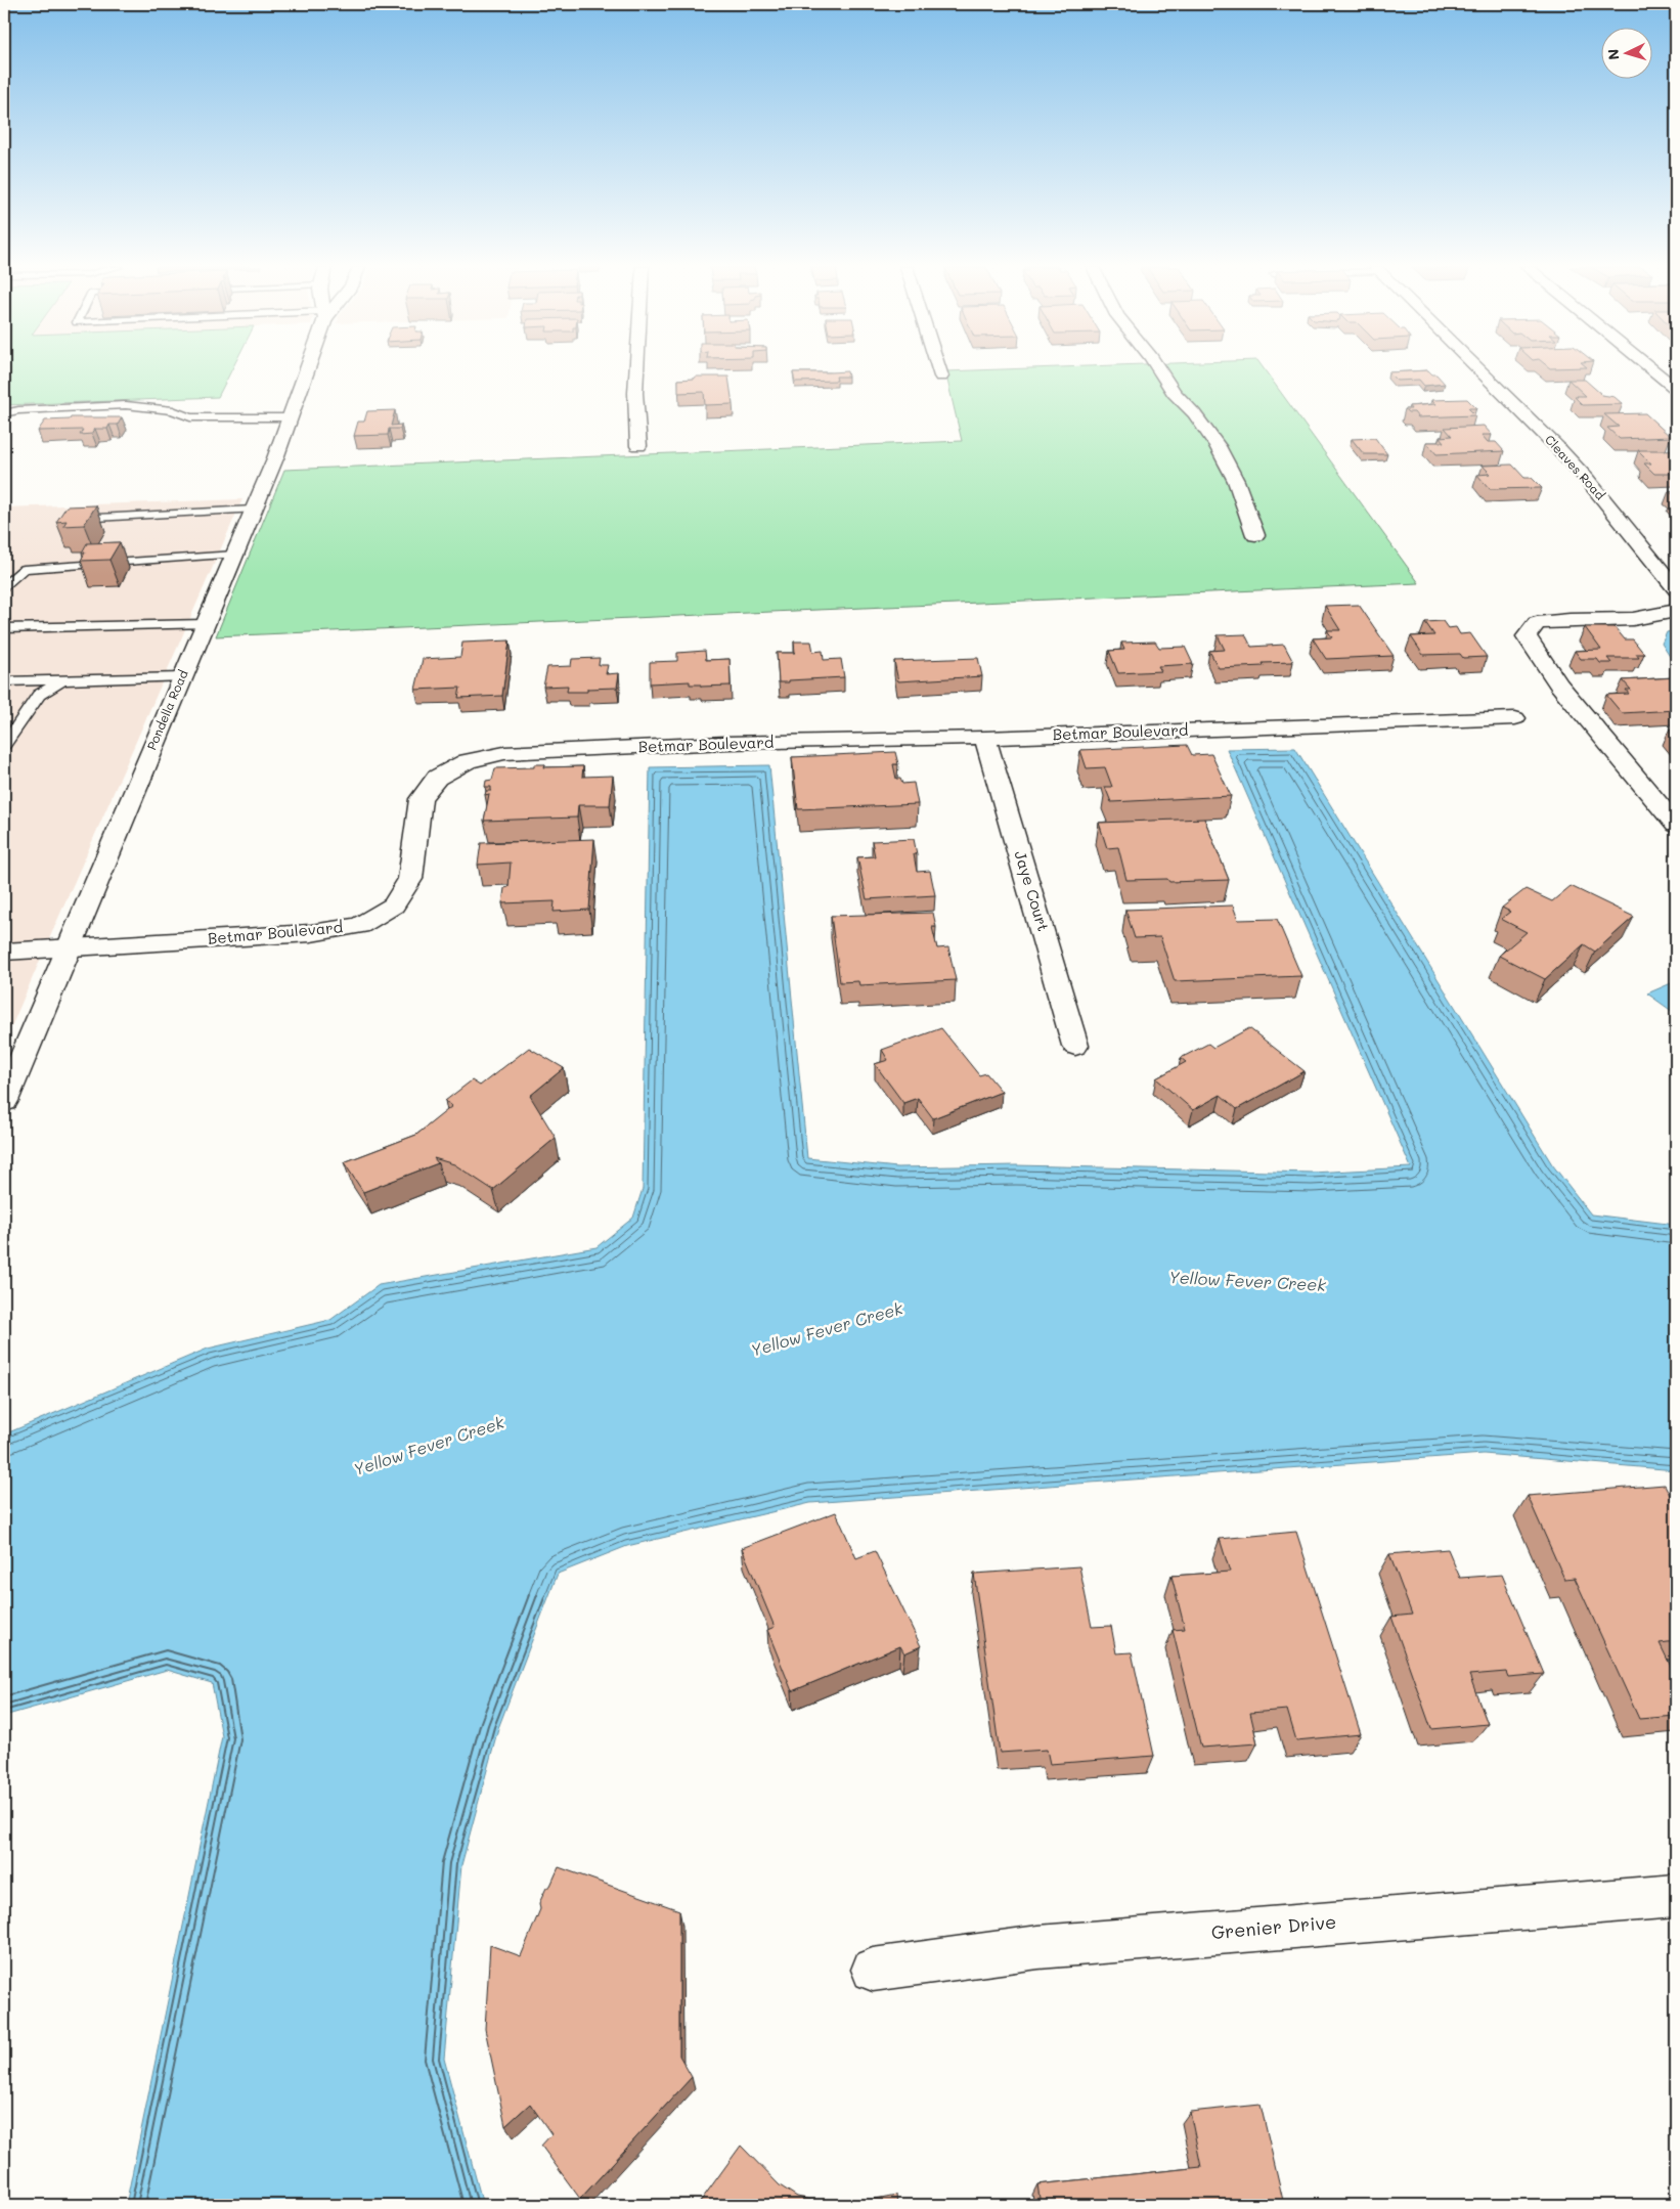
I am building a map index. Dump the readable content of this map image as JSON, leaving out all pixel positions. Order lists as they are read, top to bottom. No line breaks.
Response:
{"streets":{"street":["Cleaves Road","Pondella Road","Betmar Boulevard","Jaye Court","Grenier Drive"]},"crossings":[["Pondella Road","Betmar Boulevard"],["Betmar Boulevard","Jaye Court"]],"water":["Yellow Fever Creek"],"north":"left"}
